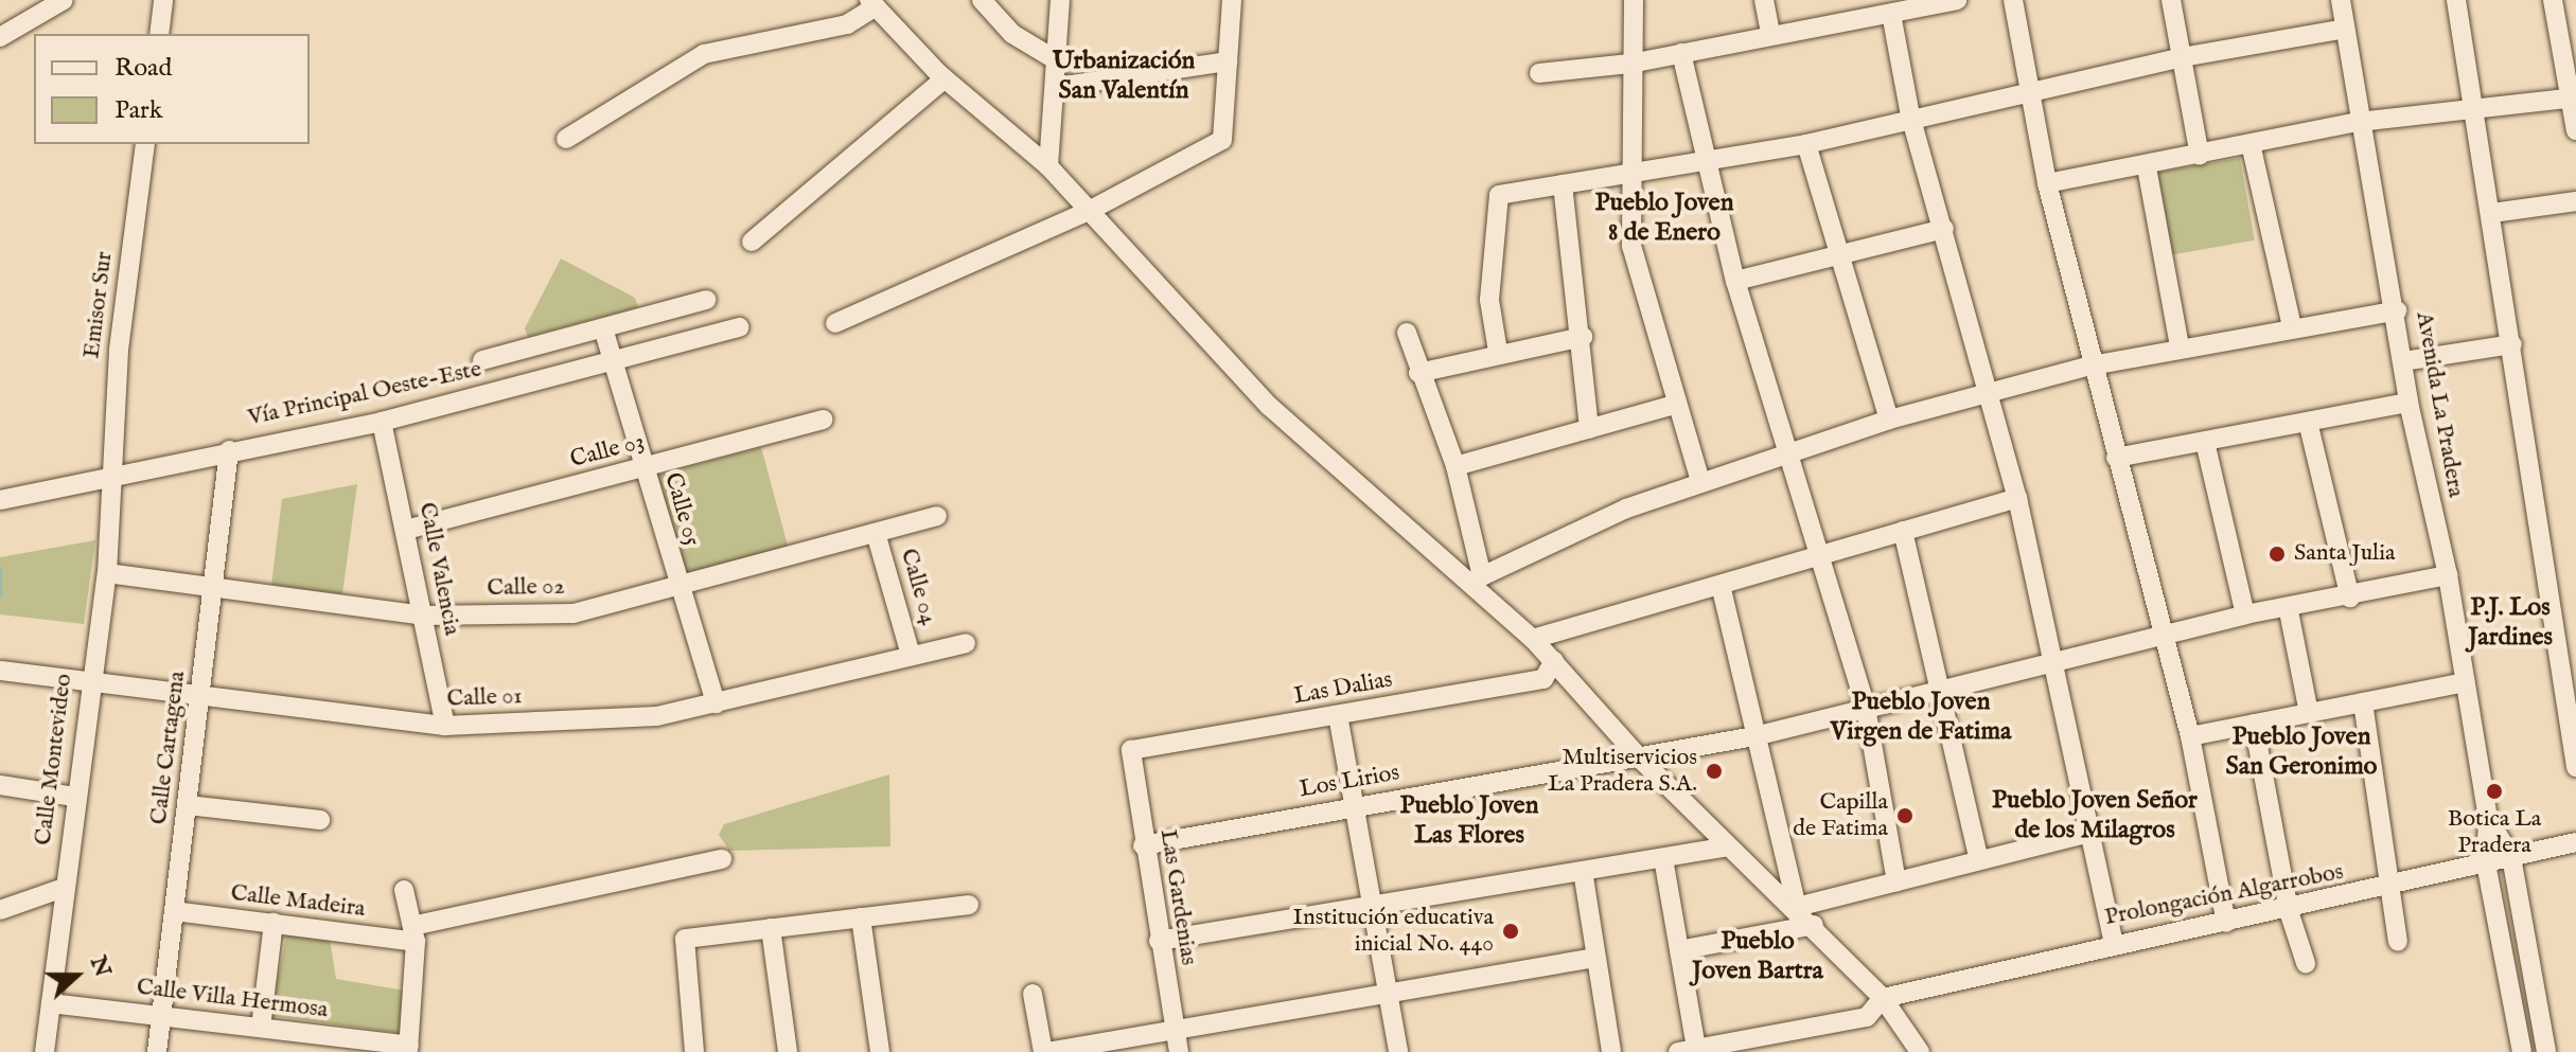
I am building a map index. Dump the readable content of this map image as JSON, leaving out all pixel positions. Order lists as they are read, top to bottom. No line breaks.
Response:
{"streets":{"street":["Emisor Sur","Vía Principal Oeste-Este","Avenida La Pradera","Calle 03","Calle 05","Calle Valencia","Calle 04","Calle 02","Las Dalias","Calle 01","Calle Cartagena","Calle Montevideo","Los Lirios","Prolongación Algarrobos","Las Gardenias","Calle Madeira","Calle Villa Hermosa"]},"crossings":[["Emisor Sur","Vía Principal Oeste-Este"],["Emisor Sur","Calle Montevideo"],["Vía Principal Oeste-Este","Calle 05"],["Vía Principal Oeste-Este","Calle Valencia"],["Vía Principal Oeste-Este","Calle Cartagena"],["Vía Principal Oeste-Este","Calle Montevideo"],["Avenida La Pradera","Los Lirios"],["Avenida La Pradera","Prolongación Algarrobos"],["Calle 03","Calle 05"],["Calle 03","Calle Valencia"],["Calle 05","Calle 02"],["Calle 05","Calle 01"],["Calle Valencia","Calle 02"],["Calle Valencia","Calle 01"],["Calle 04","Calle 02"],["Calle 04","Calle 01"],["Calle 02","Calle Cartagena"],["Calle 02","Calle Montevideo"],["Las Dalias","Las Gardenias"],["Calle 01","Calle Cartagena"],["Calle 01","Calle Montevideo"],["Calle Cartagena","Calle Madeira"],["Calle Cartagena","Calle Villa Hermosa"],["Calle Montevideo","Calle Villa Hermosa"],["Los Lirios","Las Gardenias"]],"districts":["Urbanización San Valentín","Pueblo Joven 8 de Enero","P.J. Los Jardines","Pueblo Joven Virgen de Fatima","Pueblo Joven San Geronimo","Pueblo Joven Señor de los Milagros","Pueblo Joven Las Flores","Pueblo Joven Bartra"],"places":["Santa Julia","Multiservicios La Pradera S.A.","Botica La Pradera","Capilla de Fatima","Institución educativa inicial No. 440"],"legend":["Road","Park"],"north":"right"}
